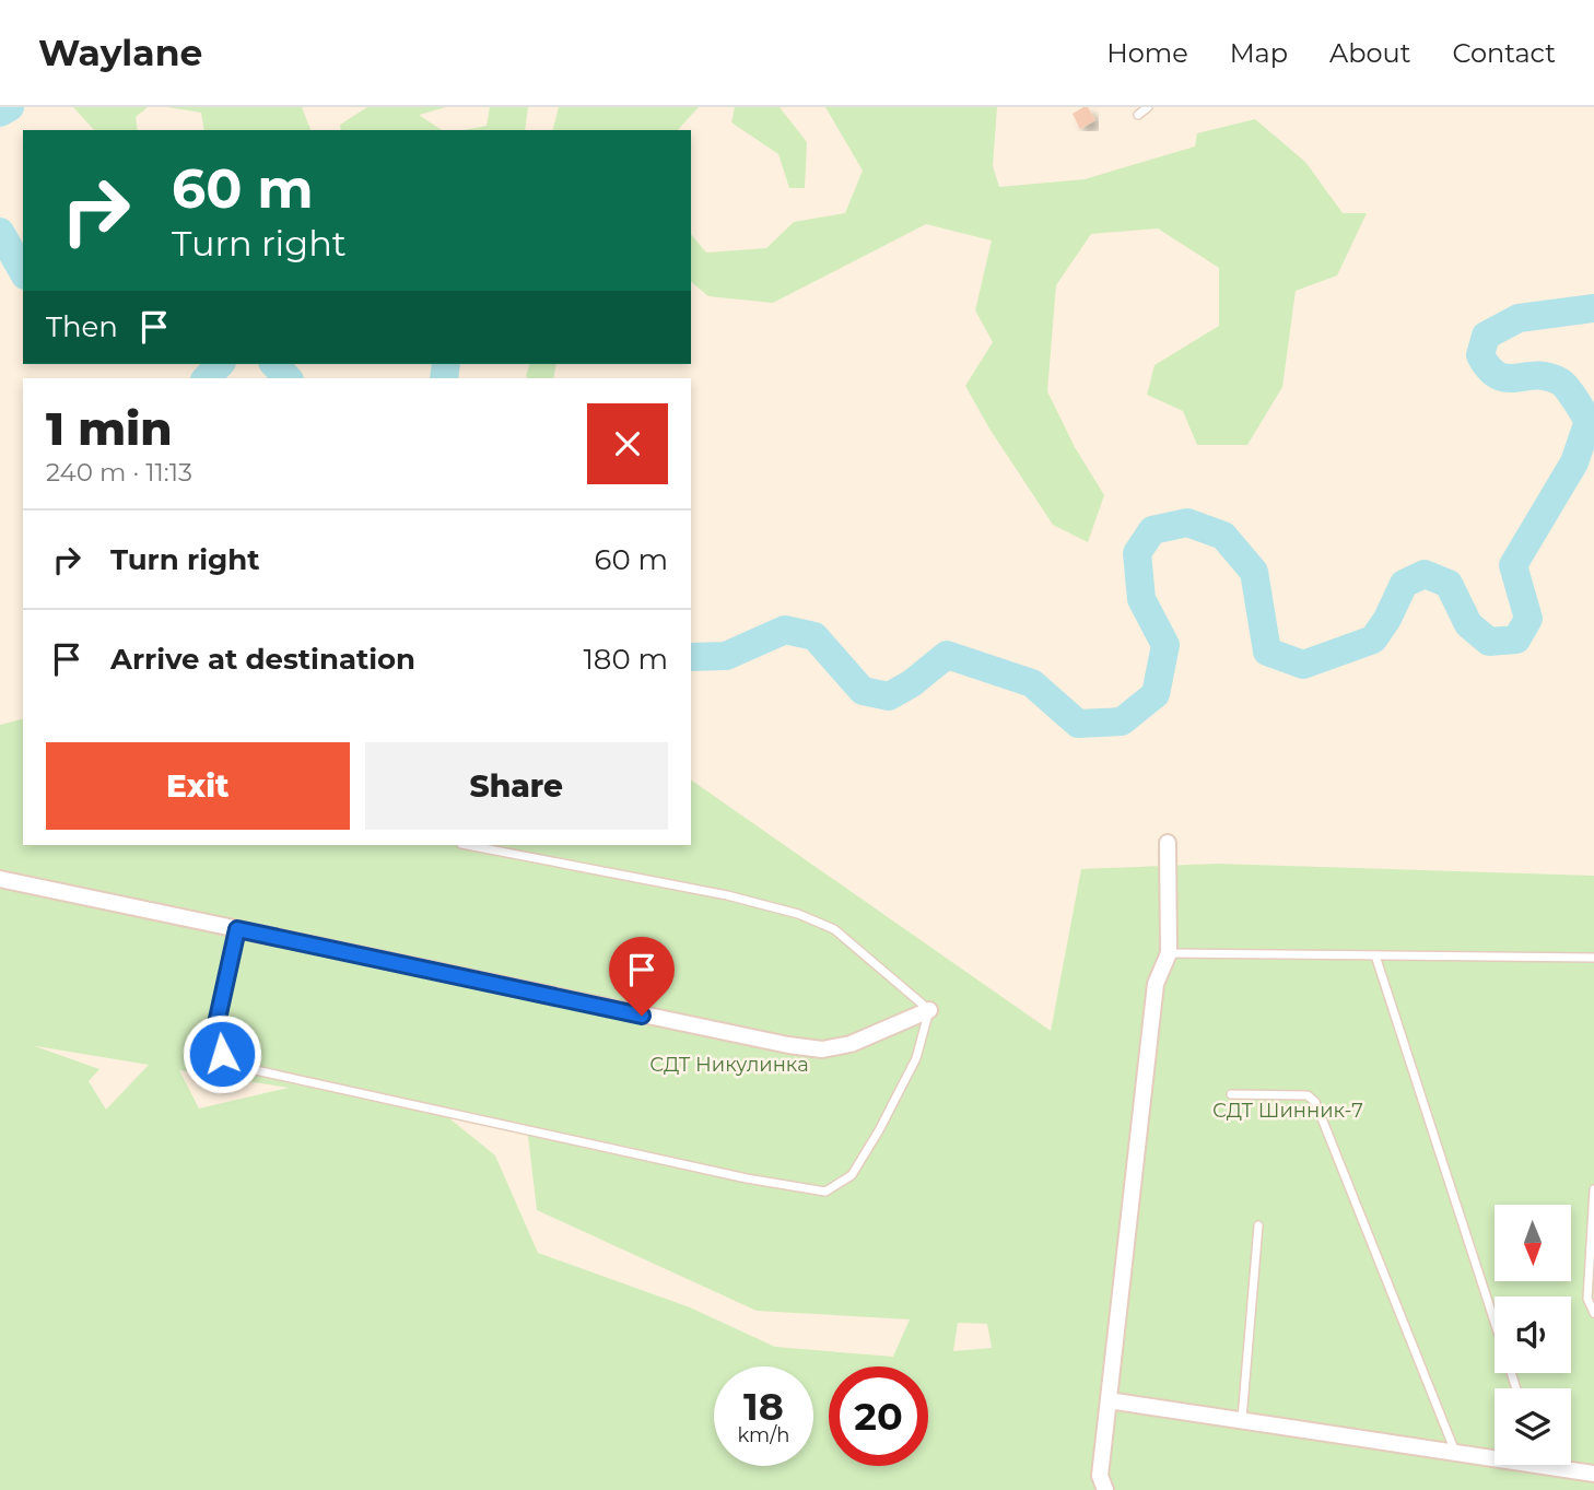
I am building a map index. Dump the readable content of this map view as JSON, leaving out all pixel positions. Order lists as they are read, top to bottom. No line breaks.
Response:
{"parks":["СДТ Никулинка","СДТ Шинник-7"],"north":"bottom","page":{"header":"Waylane","nav":["Home","Map","About","Contact"],"turn":["60 m","Turn right"],"then":"Then","heading":["1 min","240 m · 11:13"],"list":[{"name":"Turn right","value":"60 m"},{"name":"Arrive at destination","value":"180 m"}],"buttons":["Exit","Share"],"speed":"18 km/h","limit":"20"}}
